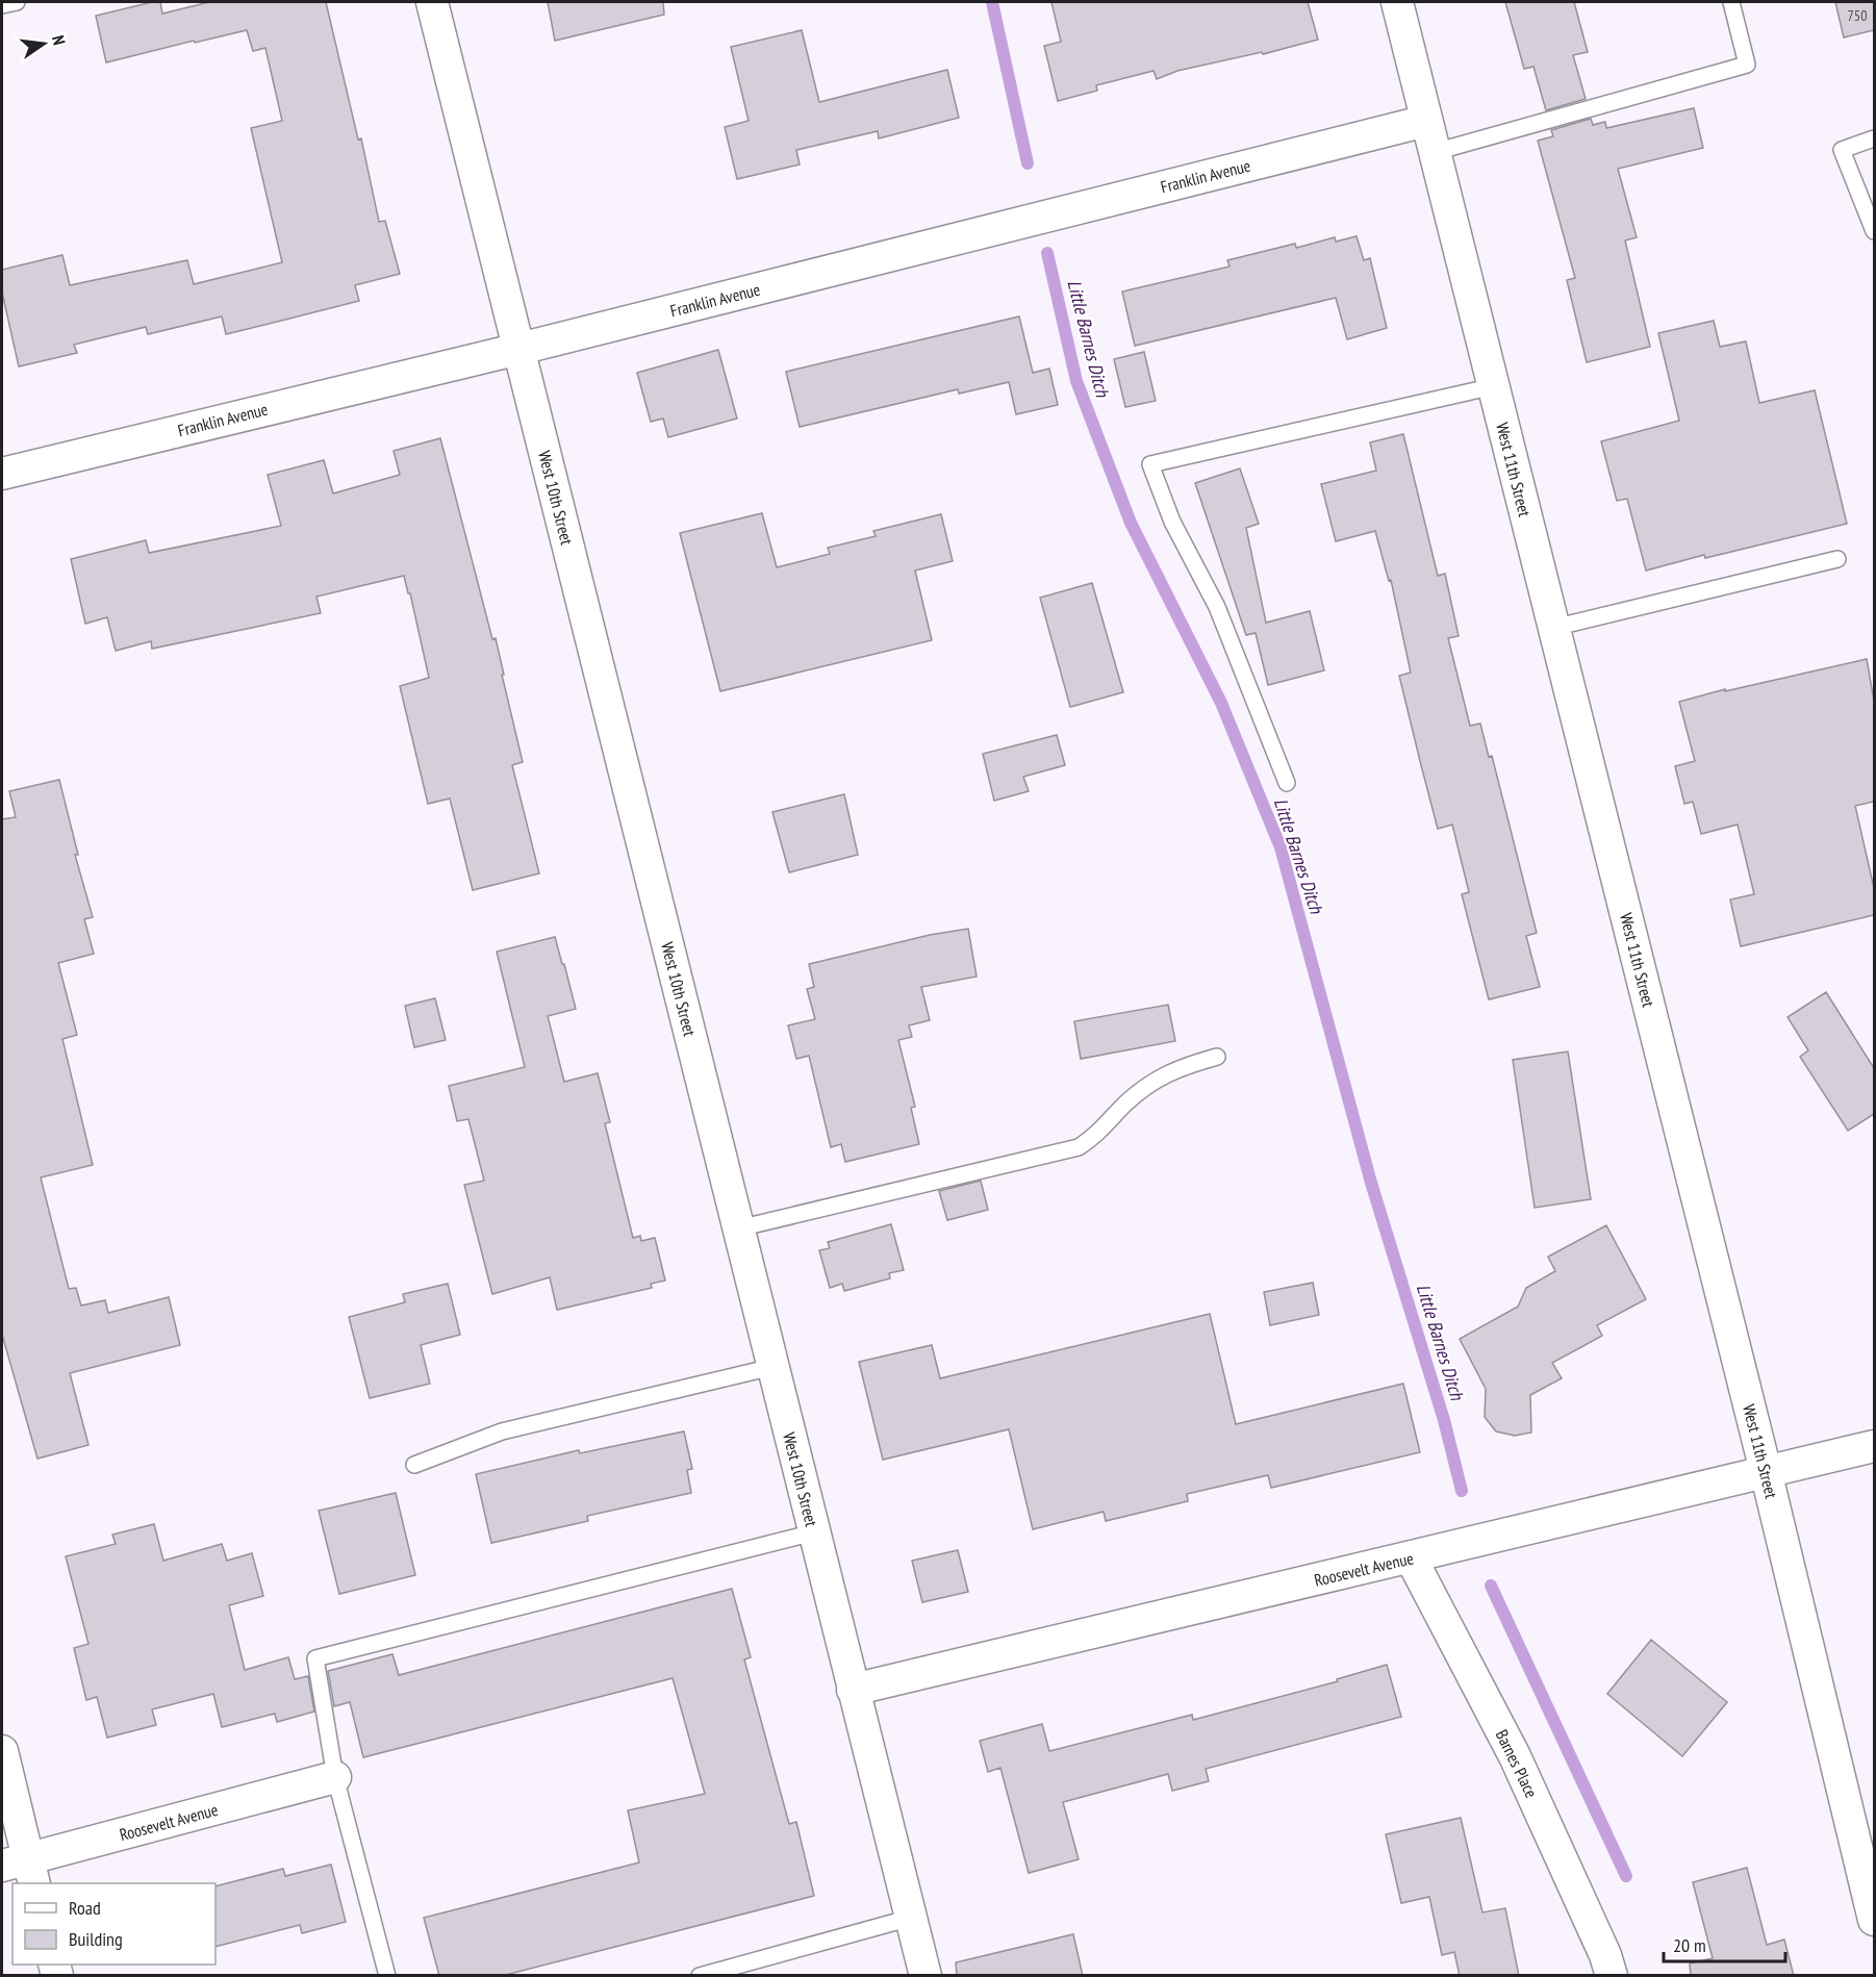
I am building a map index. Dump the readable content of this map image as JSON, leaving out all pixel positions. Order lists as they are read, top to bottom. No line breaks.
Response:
{"streets":{"street":["Franklin Avenue","West 11th Street","West 10th Street","Roosevelt Avenue","Barnes Place"]},"crossings":[["Franklin Avenue","West 11th Street"],["Franklin Avenue","West 10th Street"],["West 11th Street","Roosevelt Avenue"],["West 10th Street","Roosevelt Avenue"],["Roosevelt Avenue","Barnes Place"]],"water":["Little Barnes Ditch"],"house_numbers":["750"],"legend":["Road","Building"],"scale_bar":"20 m","north":"right"}
